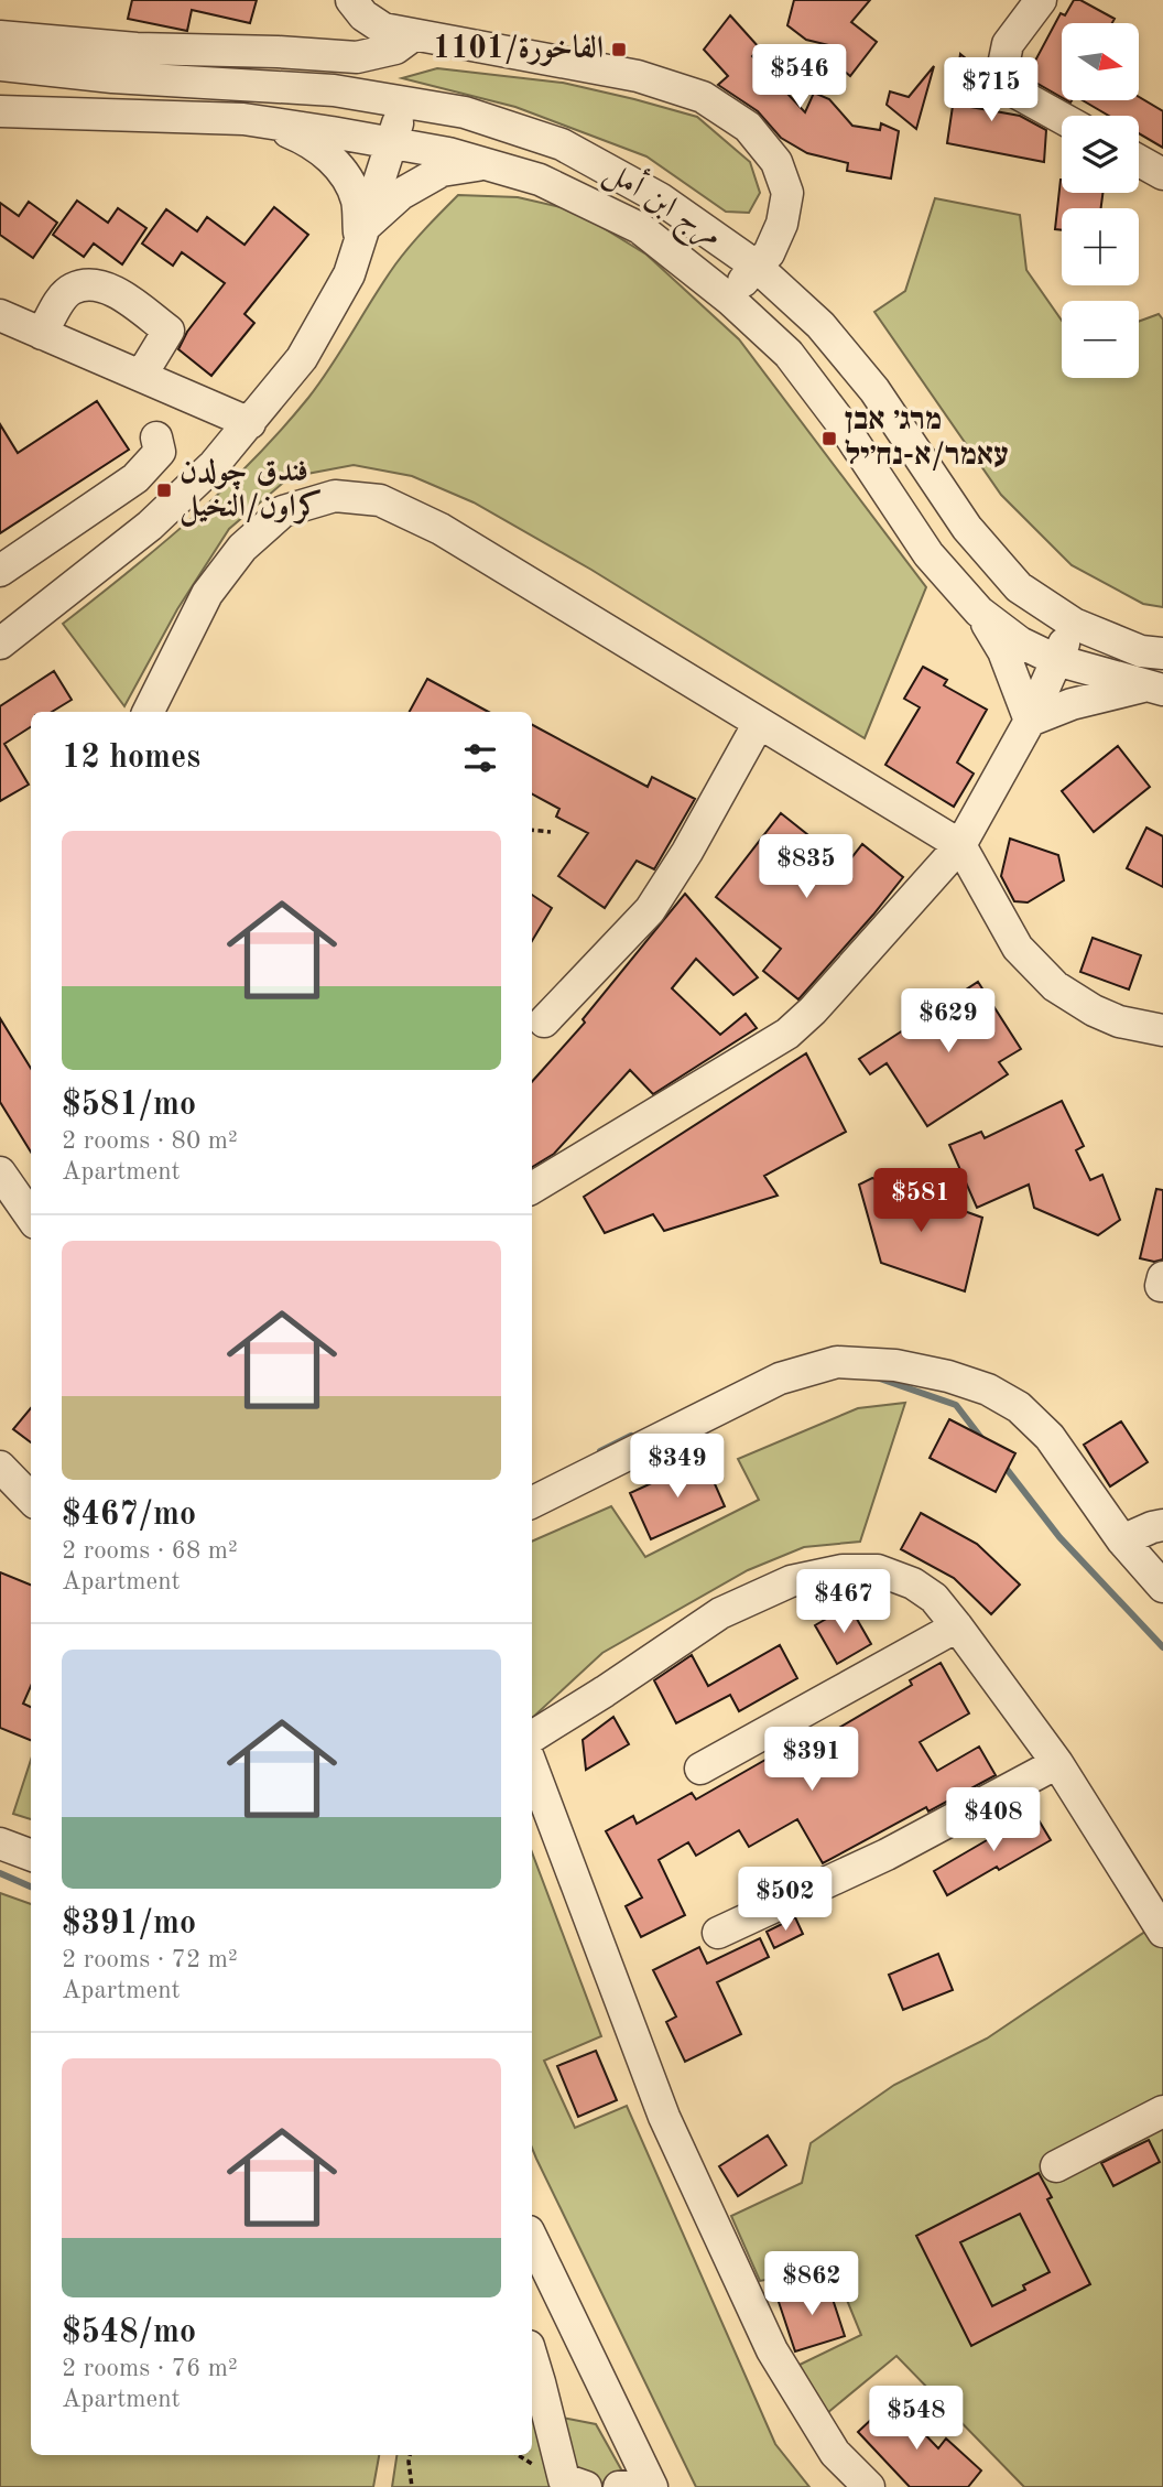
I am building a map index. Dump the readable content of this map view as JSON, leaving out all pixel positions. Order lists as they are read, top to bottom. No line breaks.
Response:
{"streets":{"street":["مرج ابن أمل"]},"places":{"transit":["الفاخورة/1101","מרג׳ אבן עאמר/א-נח׳יל","فندق چولدن كراون/النخيل"]},"north":"right","page":{"map_buttons":["+","−"],"price":["$546","$715","$835","$629","$581","$349","$467","$391","$408","$502","$862","$548"],"heading":"12 homes","list":[{"name":"$581/mo","note":"2 rooms · 80 m² · Apartment"},{"name":"$467/mo","note":"2 rooms · 68 m² · Apartment"},{"name":"$391/mo","note":"2 rooms · 72 m² · Apartment"},{"name":"$548/mo","note":"2 rooms · 76 m² · Apartment"}]}}
